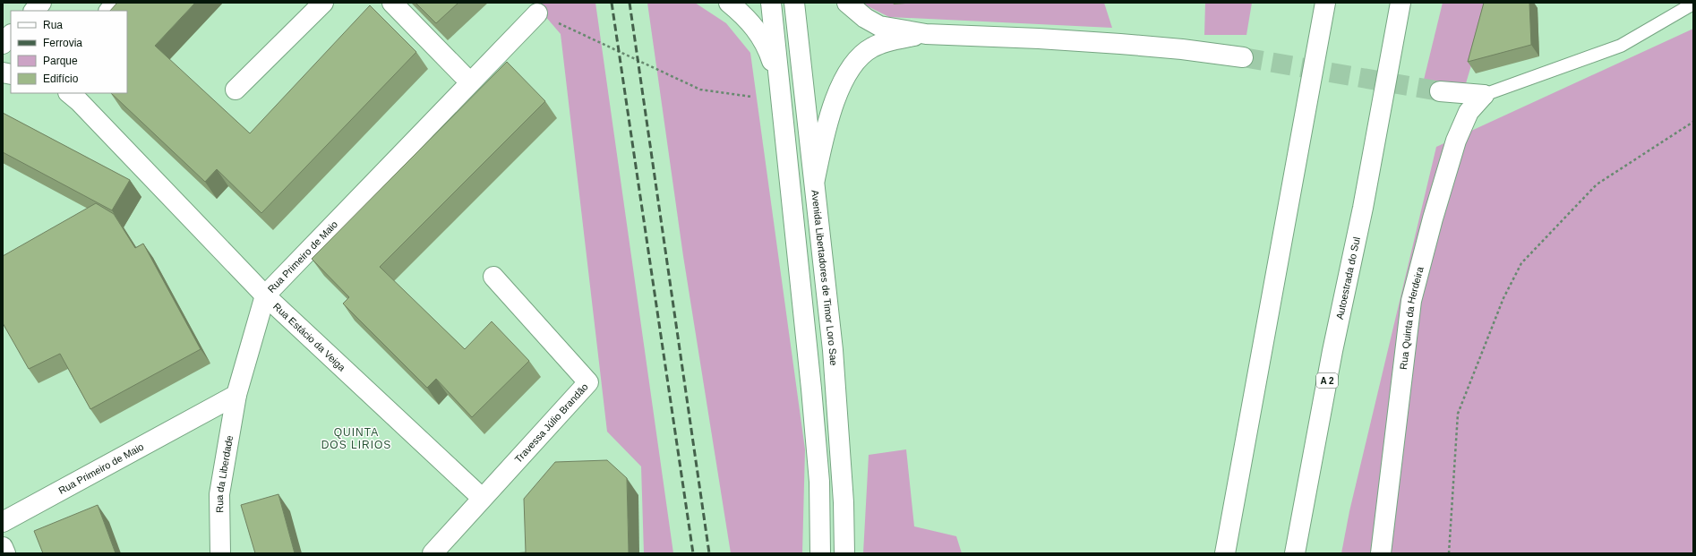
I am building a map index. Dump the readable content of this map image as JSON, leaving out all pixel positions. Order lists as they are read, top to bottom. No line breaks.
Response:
{"streets":{"main road":["Rua Primeiro de Maio","Avenida Libertadores de Timor Loro Sae","Autoestrada do Sul","Rua Quinta da Herdeira","Rua Estácio da Veiga","A 2","Travessa Júlio Brandão","Rua da Liberdade"]},"crossings":[["Rua Primeiro de Maio","Rua Estácio da Veiga"],["Rua Primeiro de Maio","Rua da Liberdade"],["Rua Estácio da Veiga","Travessa Júlio Brandão"]],"districts":["QUINTA DOS LIRIOS"],"legend":["Rua","Ferrovia","Parque","Edifício"]}
